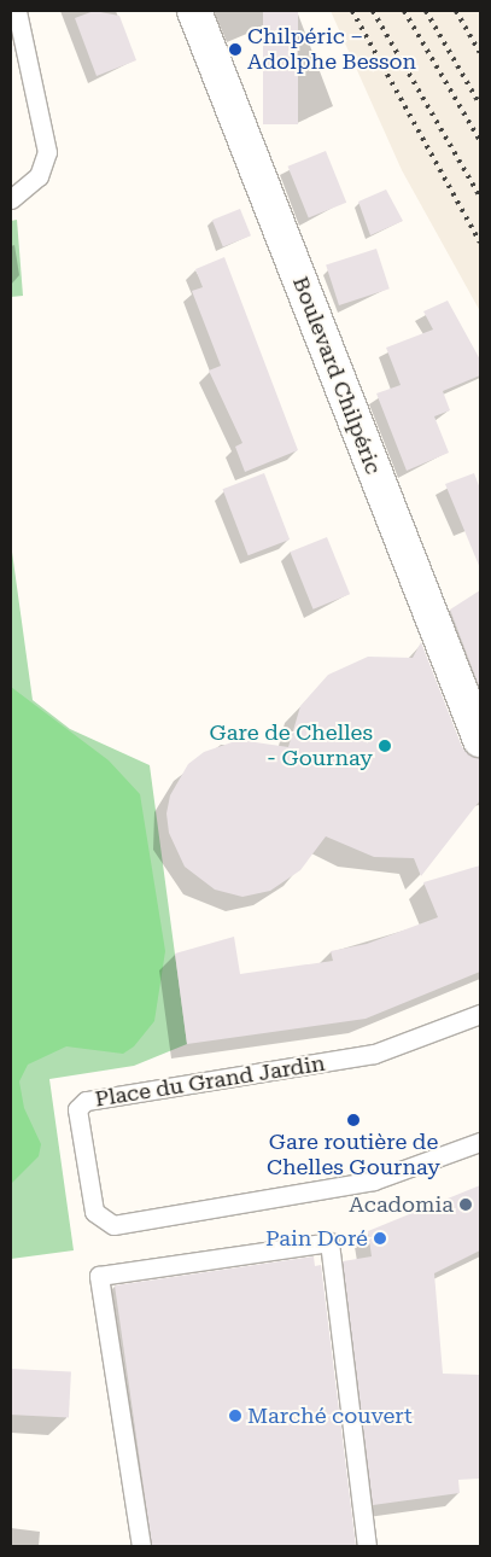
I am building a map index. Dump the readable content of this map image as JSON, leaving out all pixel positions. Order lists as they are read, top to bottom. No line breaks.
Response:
{"streets":{"street":["Boulevard Chilpéric"],"lane":["Place du Grand Jardin"]},"places":["Chilpéric – Adolphe Besson","Gare de Chelles - Gournay","Gare routière de Chelles Gournay","Acadomia","Pain Doré","Marché couvert"]}
